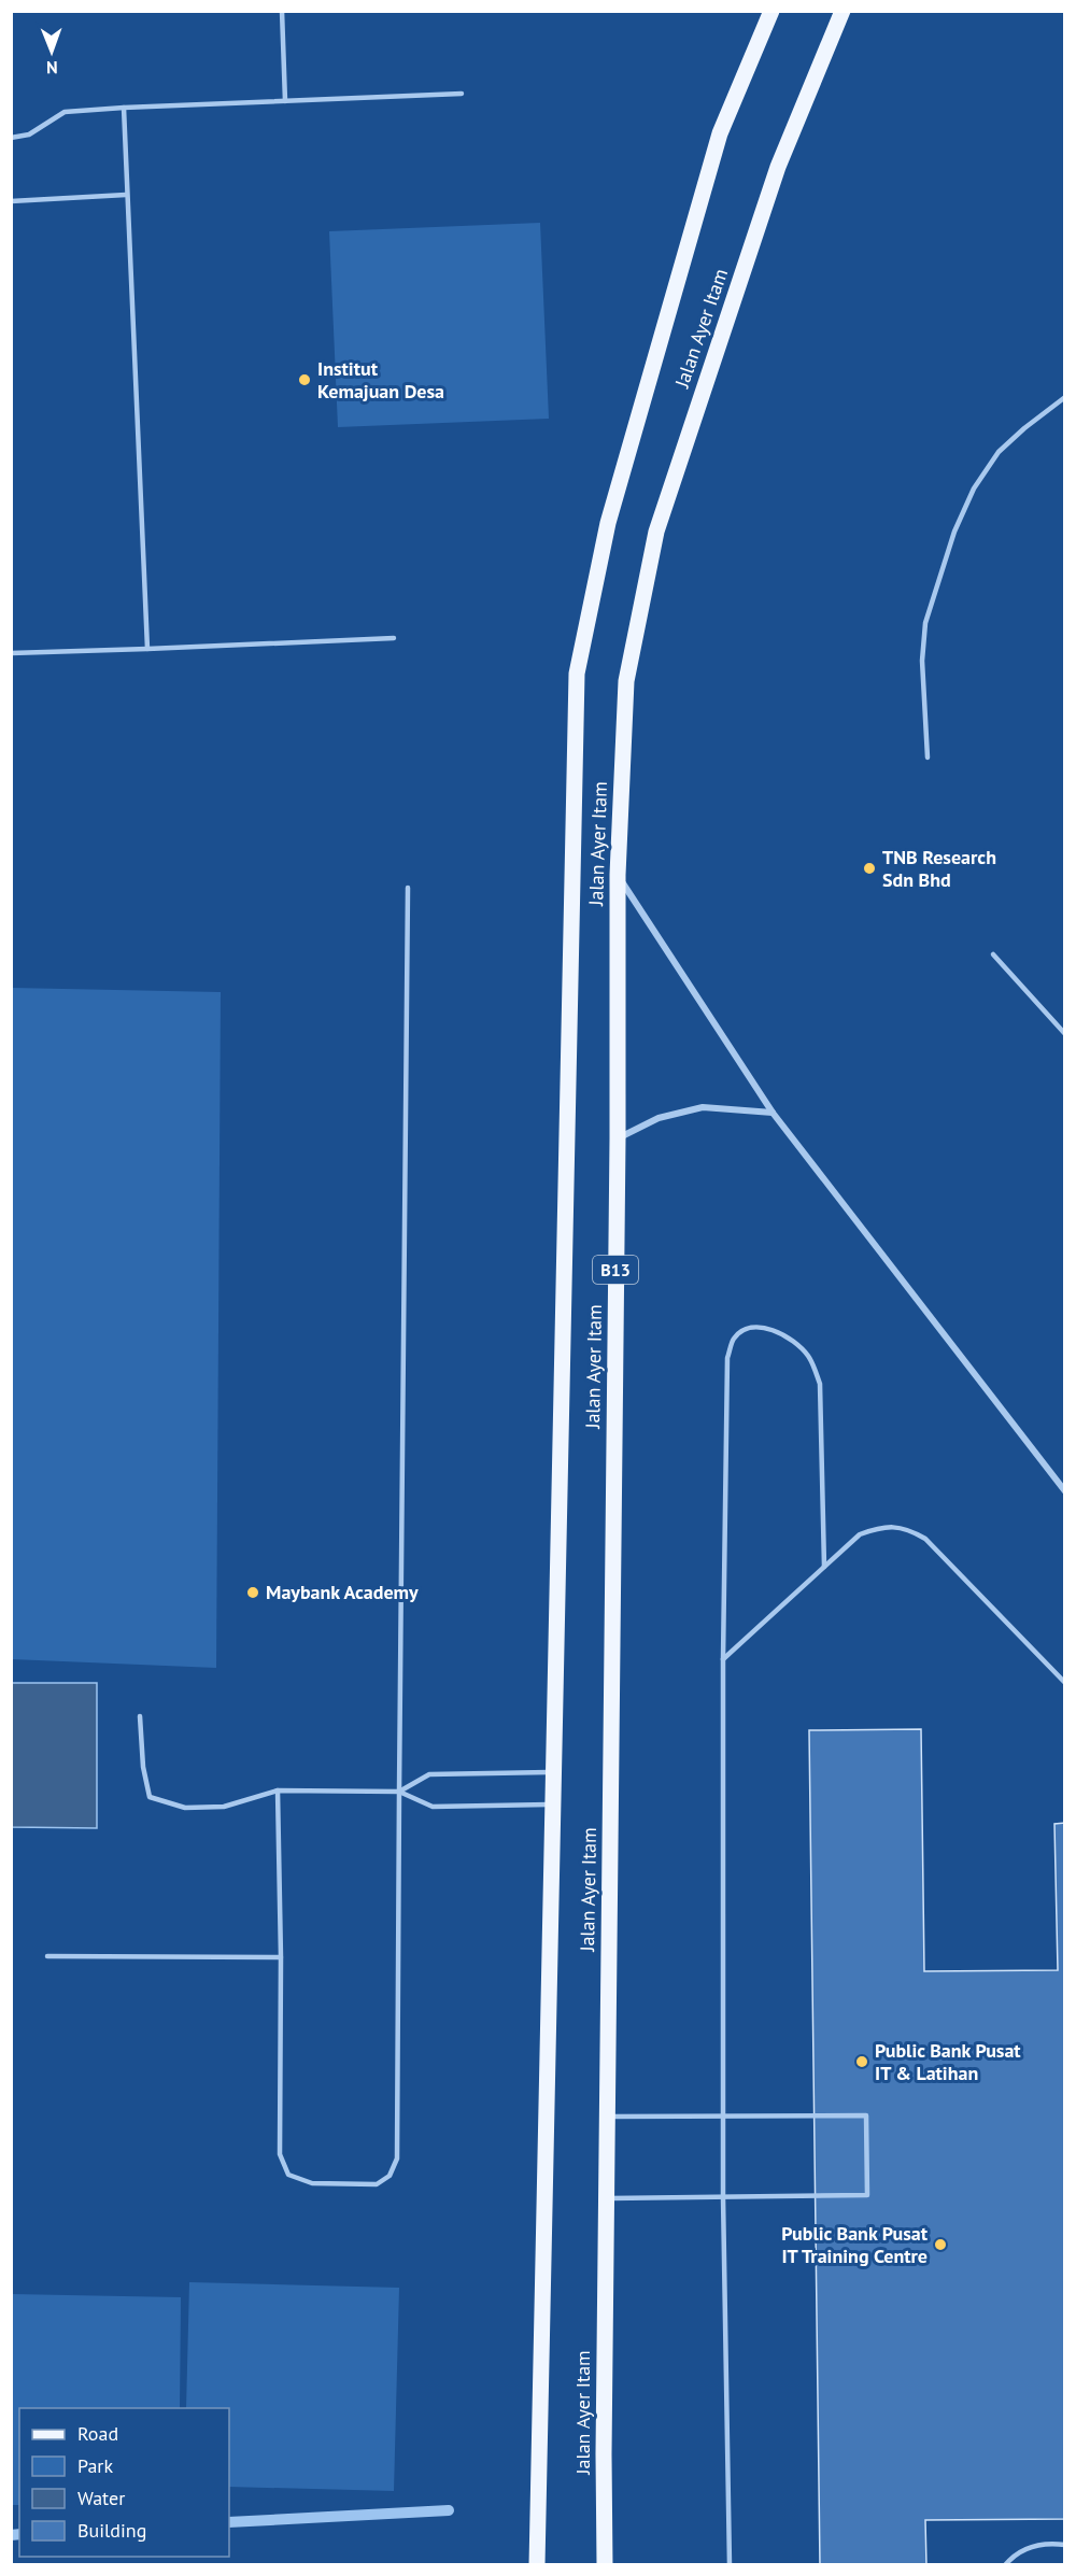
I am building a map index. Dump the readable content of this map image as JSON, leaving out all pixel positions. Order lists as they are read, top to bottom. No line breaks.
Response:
{"streets":{"main road":["Jalan Ayer Itam","B13"]},"places":["Institut Kemajuan Desa","TNB Research Sdn Bhd","Maybank Academy","Public Bank Pusat IT & Latihan","Public Bank Pusat IT Training Centre"],"legend":["Road","Park","Water","Building"],"north":"bottom"}
